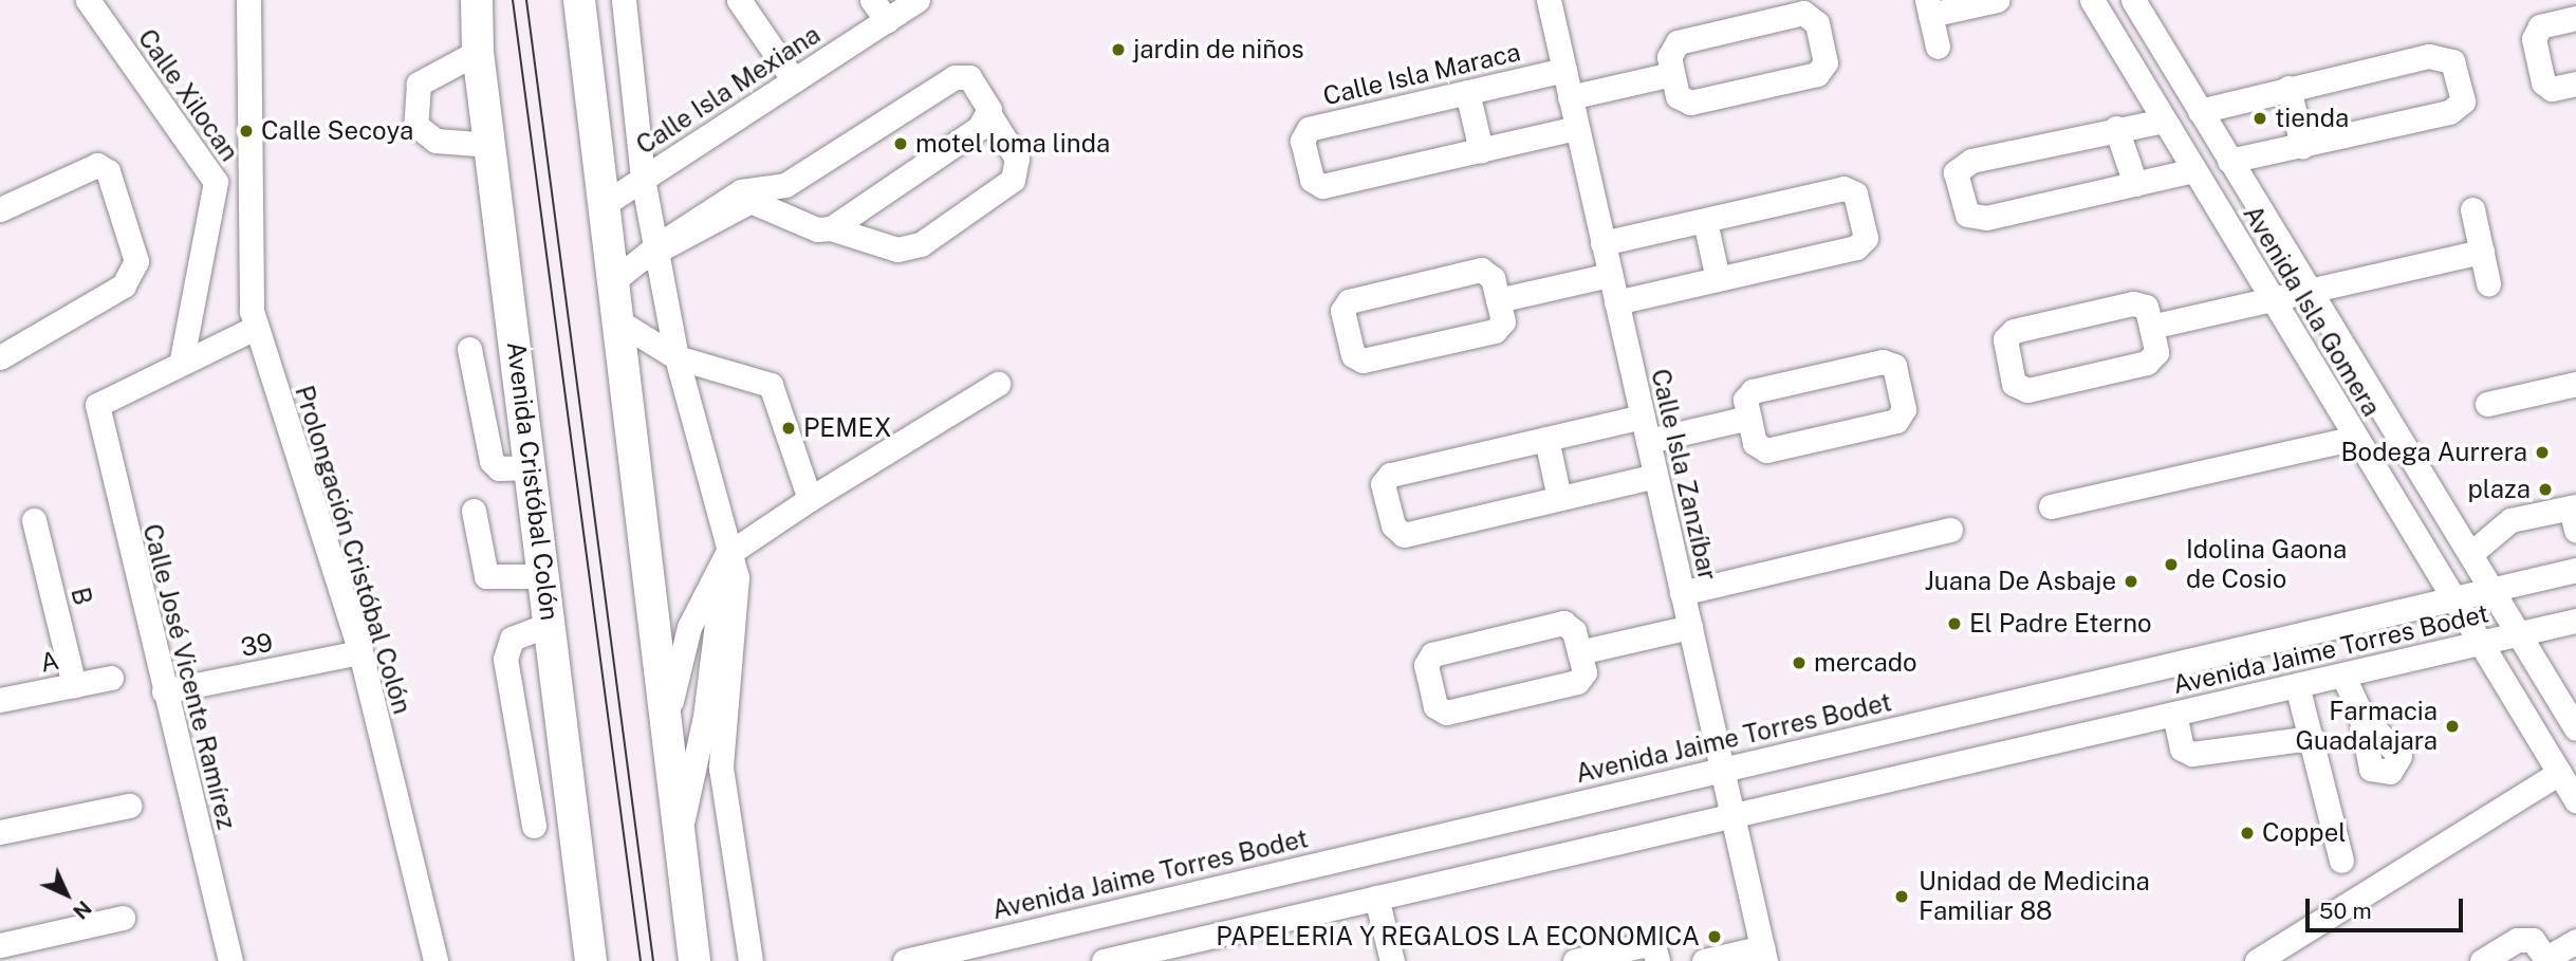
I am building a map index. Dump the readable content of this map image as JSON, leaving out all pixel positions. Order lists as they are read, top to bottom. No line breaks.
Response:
{"streets":{"main road":["Avenida Cristóbal Colón"],"street":["Calle Isla Maraca","Calle Isla Mexiana","Calle Xilocan","Avenida Isla Gomera","Calle Isla Zanzíbar","Prolongación Cristóbal Colón","B","39","Avenida Jaime Torres Bodet","A","Calle José Vicente Ramírez"]},"crossings":[["Calle Isla Maraca","Calle Isla Zanzíbar"],["Calle Xilocan","Calle José Vicente Ramírez"],["Avenida Isla Gomera","Avenida Jaime Torres Bodet"],["Calle Isla Zanzíbar","Avenida Jaime Torres Bodet"],["Prolongación Cristóbal Colón","39"],["B","A"],["39","Calle José Vicente Ramírez"]],"places":["jardin de niños","tienda","Calle Secoya","motel loma linda","PEMEX","Bodega Aurrera","plaza","Idolina Gaona de Cosio","Juana De Asbaje","El Padre Eterno","mercado","Farmacia Guadalajara","Coppel","Unidad de Medicina Familiar 88","PAPELERIA Y REGALOS LA ECONOMICA"],"scale_bar":"50 m","north":"bottom right"}
